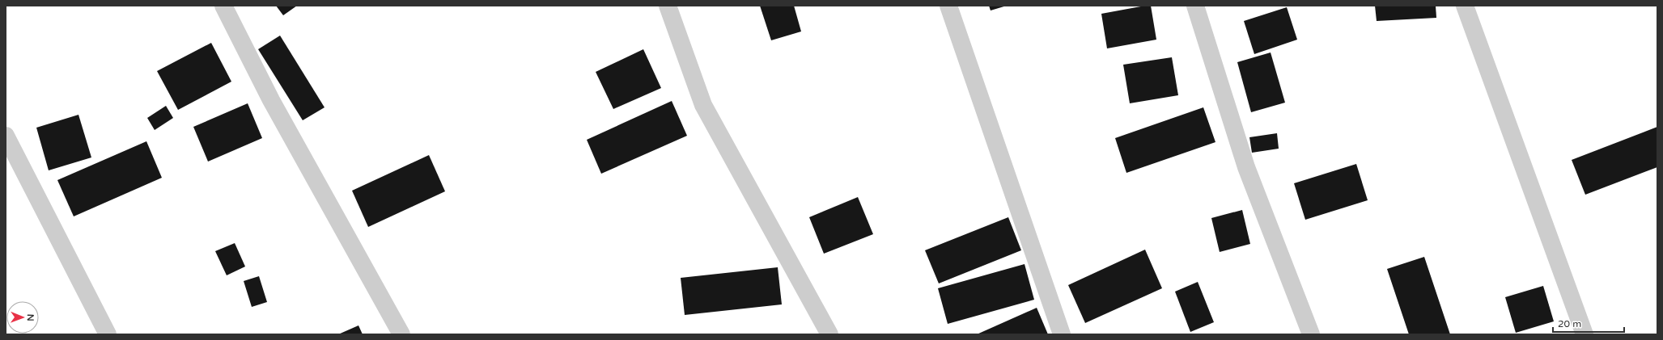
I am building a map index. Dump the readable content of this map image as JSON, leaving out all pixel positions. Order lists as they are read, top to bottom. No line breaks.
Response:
{"scale_bar":"20 m","north":"right"}
